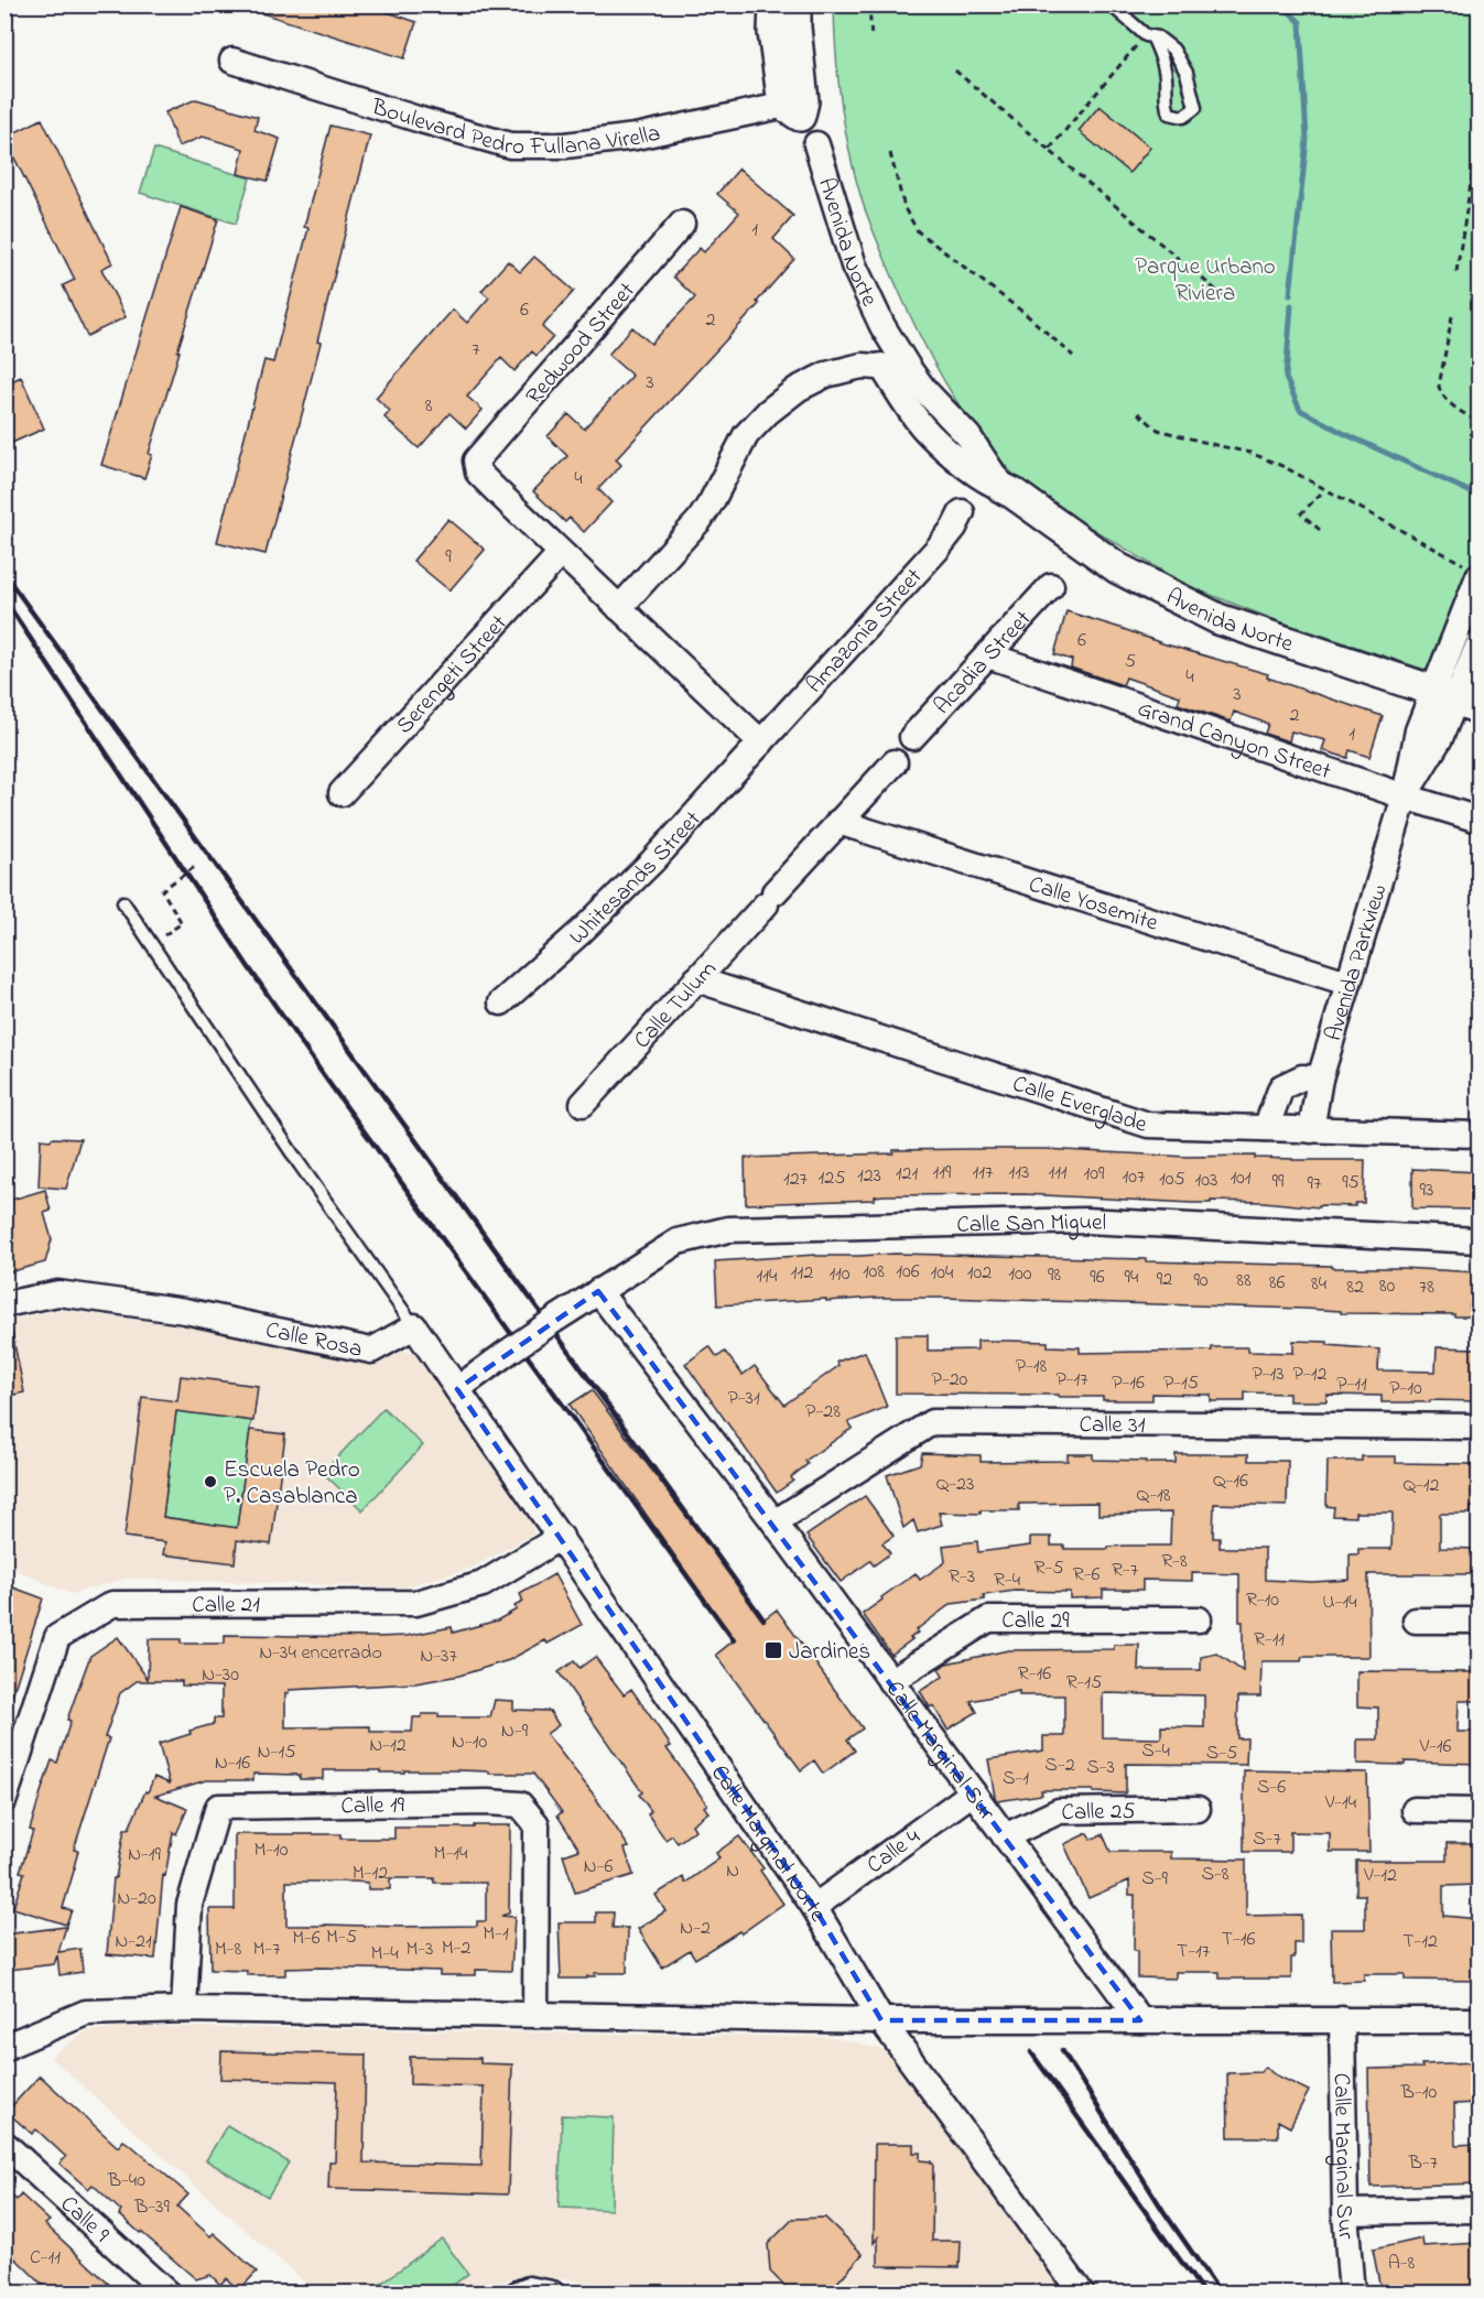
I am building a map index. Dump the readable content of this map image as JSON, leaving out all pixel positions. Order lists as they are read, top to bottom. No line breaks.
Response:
{"streets":{"street":["Boulevard Pedro Fullana Virella","Avenida Norte","Redwood Street","Amazonia Street","Acadia Street","Serengeti Street","Grand Canyon Street","Whitesands Street","Calle Yosemite","Avenida Parkview","Calle Tulum","Calle Everglade","Calle San Miguel","Calle Rosa","Calle 31","Calle 21","Calle 29","Calle Marginal Sur","Calle 19","Calle 25","Calle Marginal Norte","Calle 4","Calle 9"]},"crossings":[["Avenida Norte","Avenida Parkview"],["Redwood Street","Serengeti Street"],["Amazonia Street","Whitesands Street"],["Acadia Street","Grand Canyon Street"],["Grand Canyon Street","Avenida Parkview"],["Calle Yosemite","Avenida Parkview"],["Calle Yosemite","Calle Tulum"],["Avenida Parkview","Calle Everglade"],["Calle Tulum","Calle Everglade"],["Calle San Miguel","Calle Marginal Sur"],["Calle 31","Calle Marginal Sur"],["Calle 21","Calle Marginal Norte"],["Calle 29","Calle Marginal Sur"],["Calle Marginal Sur","Calle 25"],["Calle Marginal Sur","Calle 4"],["Calle Marginal Norte","Calle 4"]],"parks":["Parque Urbano Riviera"],"places":{"other":["Escuela Pedro P. Casablanca"],"transit":["Jardines"]},"house_numbers":["1","6","2","7","3","8","4","9","6","5","4","3","2","1","119","117","113","111","121","109","123","107","125","101","127","105","103","99","95","97","93","108","106","112","104","102","110","100","98","114","96","94","92","90","88","86","84","80","82","78","P-18","P-13","P-12","P-20","P-17","P-16","P-15","P-11","P-10","P-31","P-28","Q-16","Q-23","Q-12","Q-18","R-8","R-5","R-7","R-6","R-3","R-4","R-10","U-14","R-11","N-34 encerrado","N-37","R-16","N-30","R-15","N-9","N-10","N-12","V-16","S-4","N-15","S-5","N-16","S-2","S-3","S-1","S-6","V-14","S-7","M-10","M-14","N-19","N-6","N","M-12","S-8","V-12","S-9","N-20","N-2","M-1","M-5","M-6","T-16","N-21","T-12","M-2","M-8","M-7","M-3","T-17","M-4","B-10","B-7","B-40","B-39","C-11","A-8"]}
